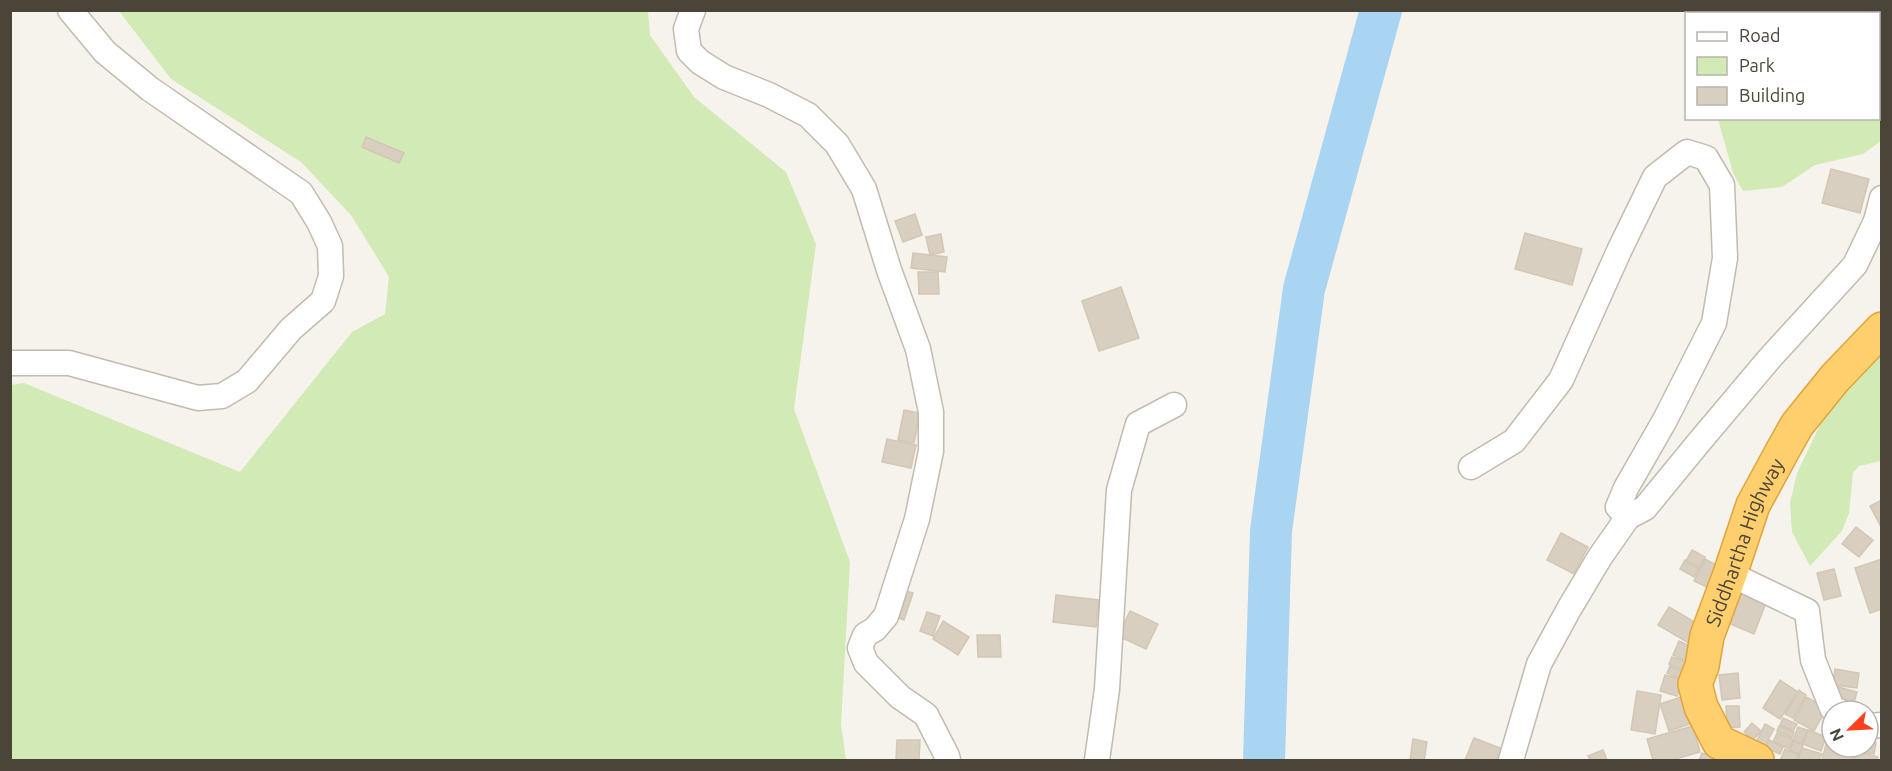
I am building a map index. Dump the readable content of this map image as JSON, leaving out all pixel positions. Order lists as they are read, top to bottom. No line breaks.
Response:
{"streets":{"highway":["Siddhartha Highway"]},"legend":["Road","Park","Building"],"north":"bottom left"}
